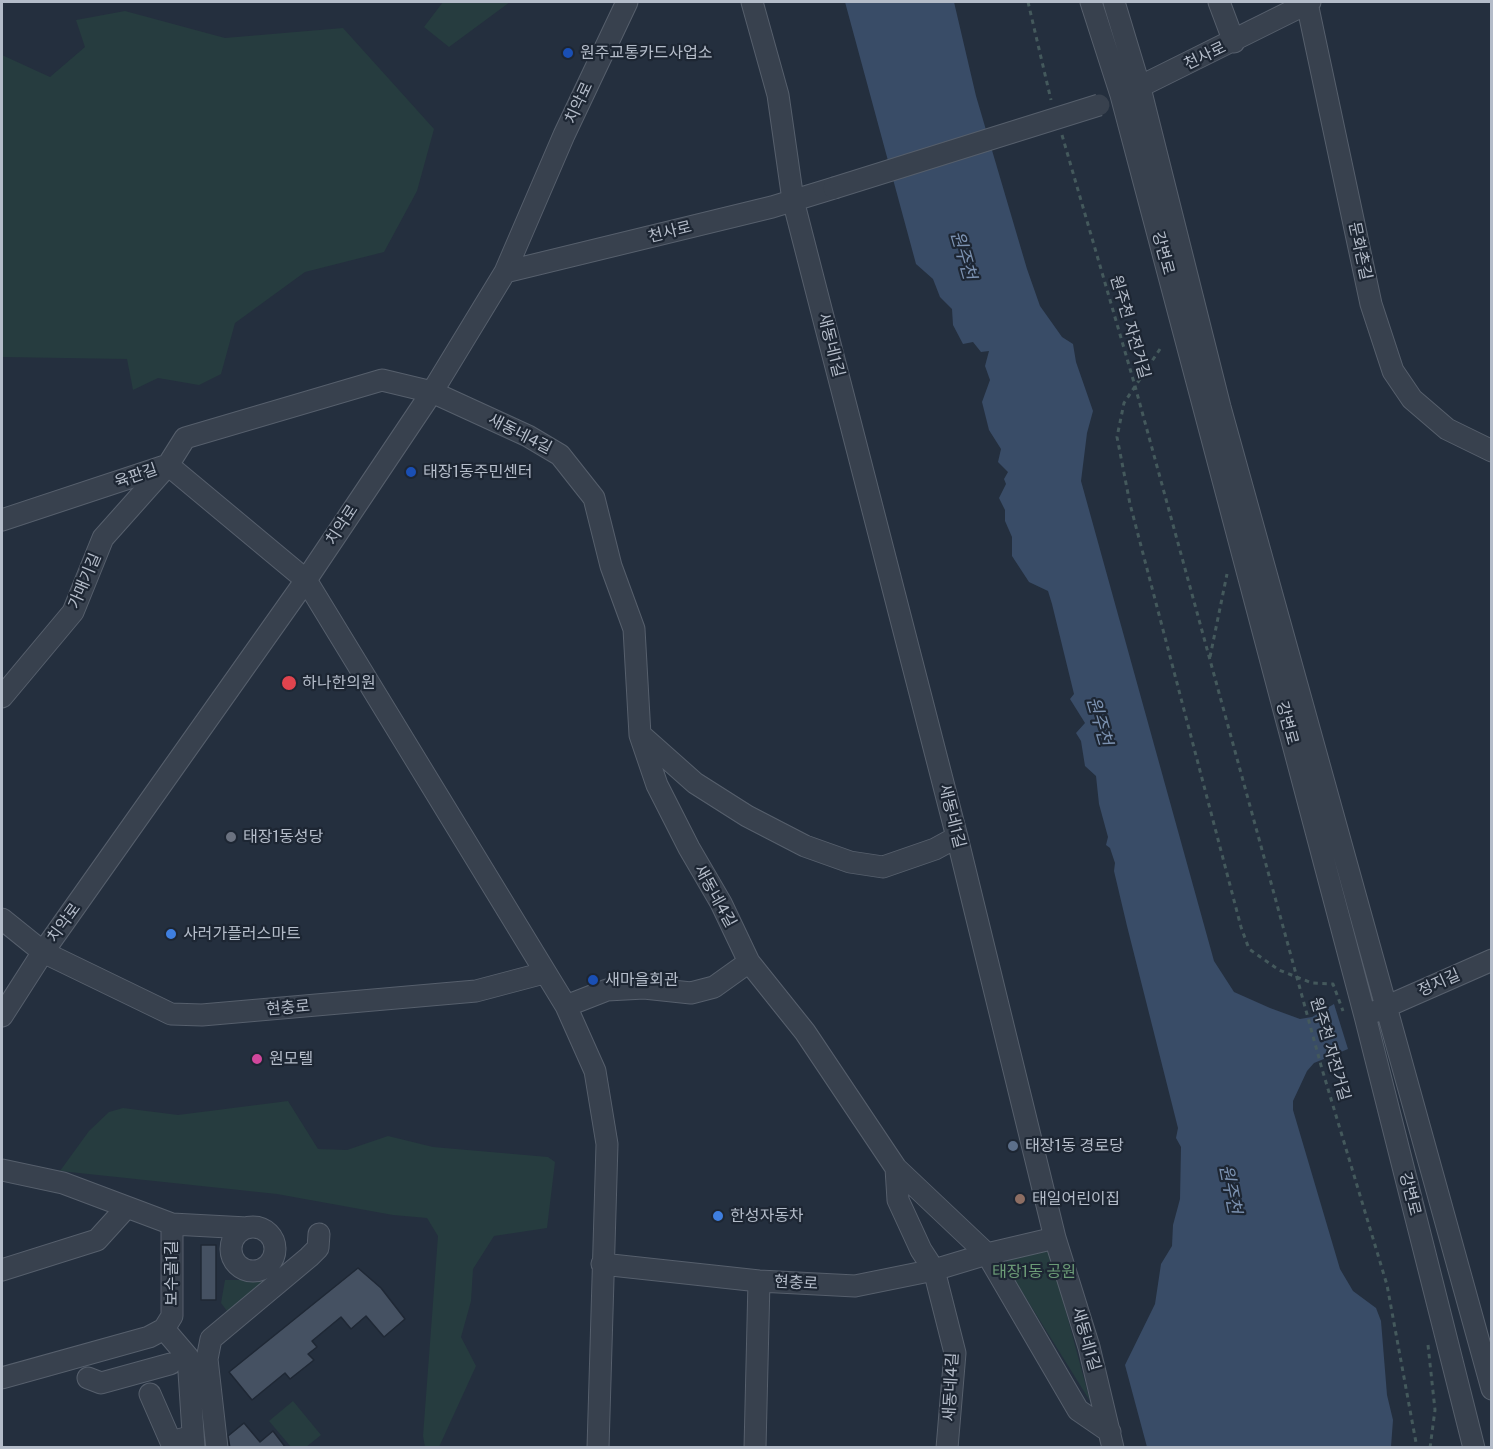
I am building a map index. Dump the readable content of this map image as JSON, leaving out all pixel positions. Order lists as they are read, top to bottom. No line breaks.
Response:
{"streets":{"street":["천사로","치악로","문화촌길","강변로","새동네1길","새동네4길","육판길","가매기길","정지길","현충로","보수골1길"],"path":["원주천 자전거길"]},"crossings":[["천사로","치악로"],["천사로","문화촌길"],["천사로","강변로"],["천사로","새동네1길"],["치악로","새동네4길"],["치악로","육판길"],["치악로","현충로"],["강변로","정지길"],["새동네1길","새동네4길"],["새동네1길","현충로"],["새동네4길","육판길"],["새동네4길","가매기길"],["새동네4길","현충로"],["육판길","가매기길"]],"water":["원주천"],"parks":["태장1동 공원"],"places":["원주교통카드사업소","태장1동주민센터","하나한의원","태장1동성당","사러가플러스마트","새마을회관","원모텔","태장1동 경로당","태일어린이집","한성자동차"]}
